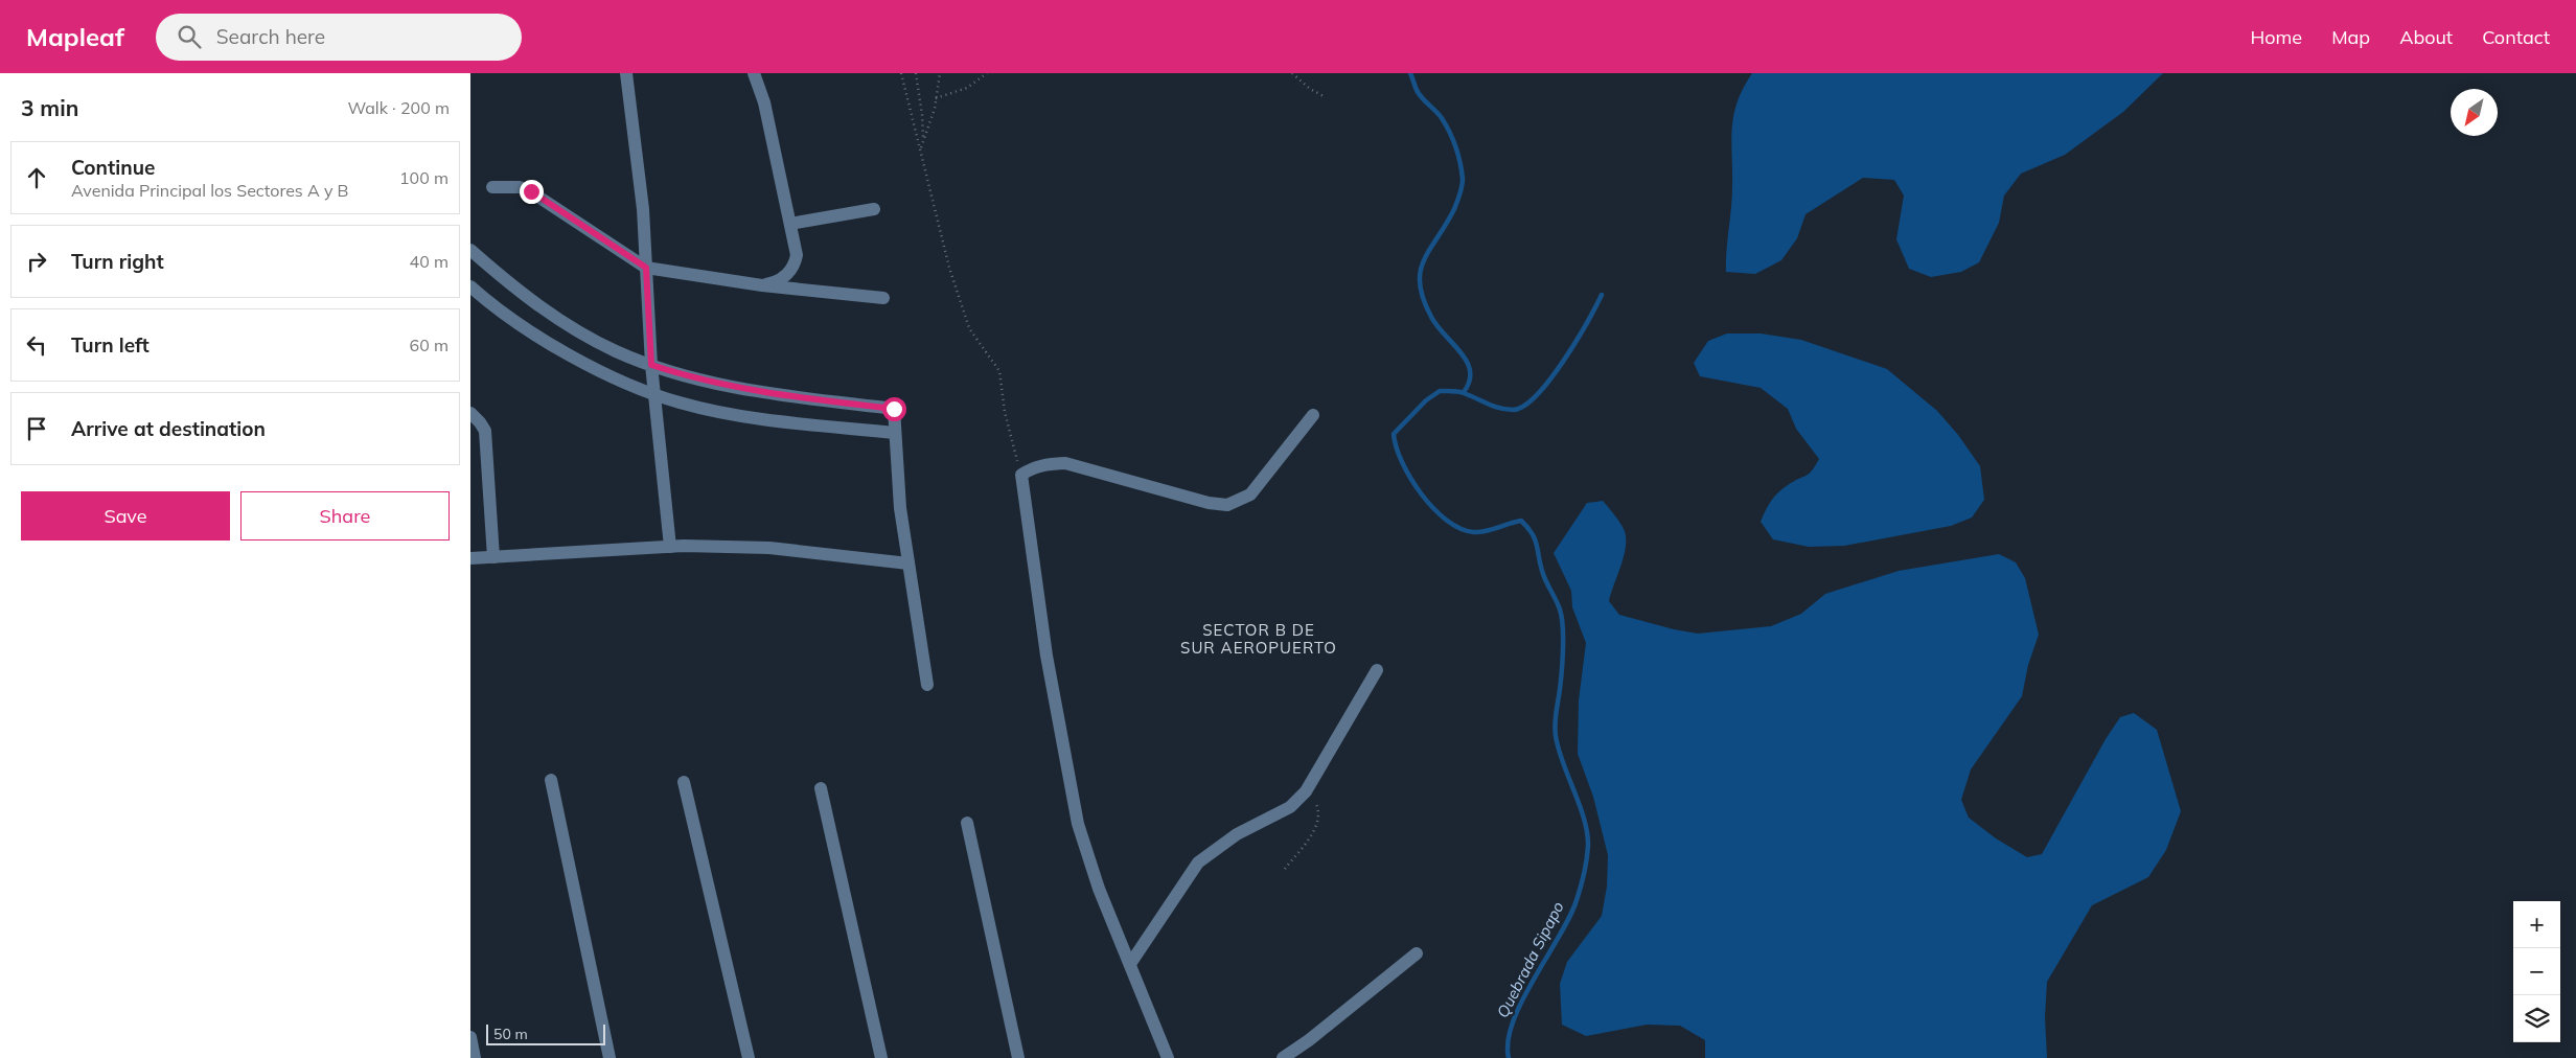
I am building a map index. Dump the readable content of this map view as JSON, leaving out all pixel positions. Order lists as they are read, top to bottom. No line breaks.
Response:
{"districts":["SECTOR B DE SUR AEROPUERTO"],"water":["Quebrada Sipapo"],"scale_bar":"50 m","north":"bottom left","page":{"header":"Mapleaf","search":"Search here","nav":["Home","Map","About","Contact"],"heading":["3 min","Walk · 200 m"],"list":[["Continue","Avenida Principal los Sectores A y B","100 m"],["Turn right","40 m"],["Turn left","60 m"],"Arrive at destination"],"buttons":["Save","Share"],"map_buttons":["+","−"],"scale":"50 m"}}
